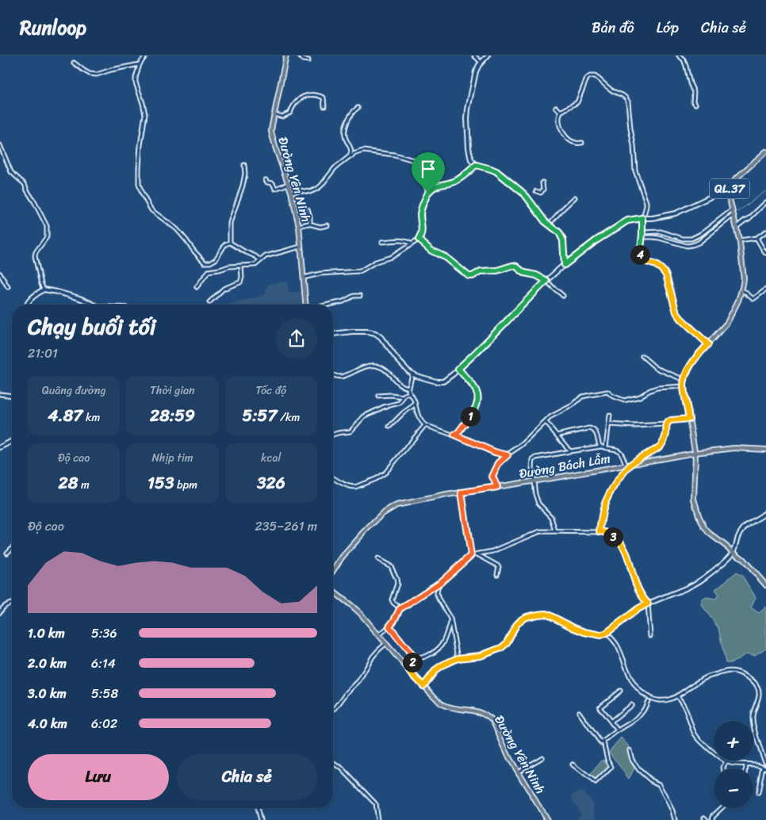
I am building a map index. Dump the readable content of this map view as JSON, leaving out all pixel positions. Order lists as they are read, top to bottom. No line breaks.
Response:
{"streets":{"main road":["Đường Yên Ninh","QL.37","Đường Bách Lẫm"]},"crossings":[["QL.37","Đường Bách Lẫm"]],"page":{"header":"Runloop","nav":["Bản đồ","Lớp","Chia sẻ"],"pins":["4","1","3","2"],"heading":["Chạy buổi tối","21:01"],"stats":[["Quãng đường","4.87 km"],["Thời gian","28:59"],["Tốc độ","5:57 /km"],["Độ cao","28 m"],["Nhịp tim","153 bpm"],["kcal","326"]],"chart":["Độ cao","235–261 m"],"list":[{"name":"1.0 km","note":"5:36"},{"name":"2.0 km","note":"6:14"},{"name":"3.0 km","note":"5:58"},{"name":"4.0 km","note":"6:02"}],"map_buttons":["+","−"],"buttons":["Lưu","Chia sẻ"]}}
